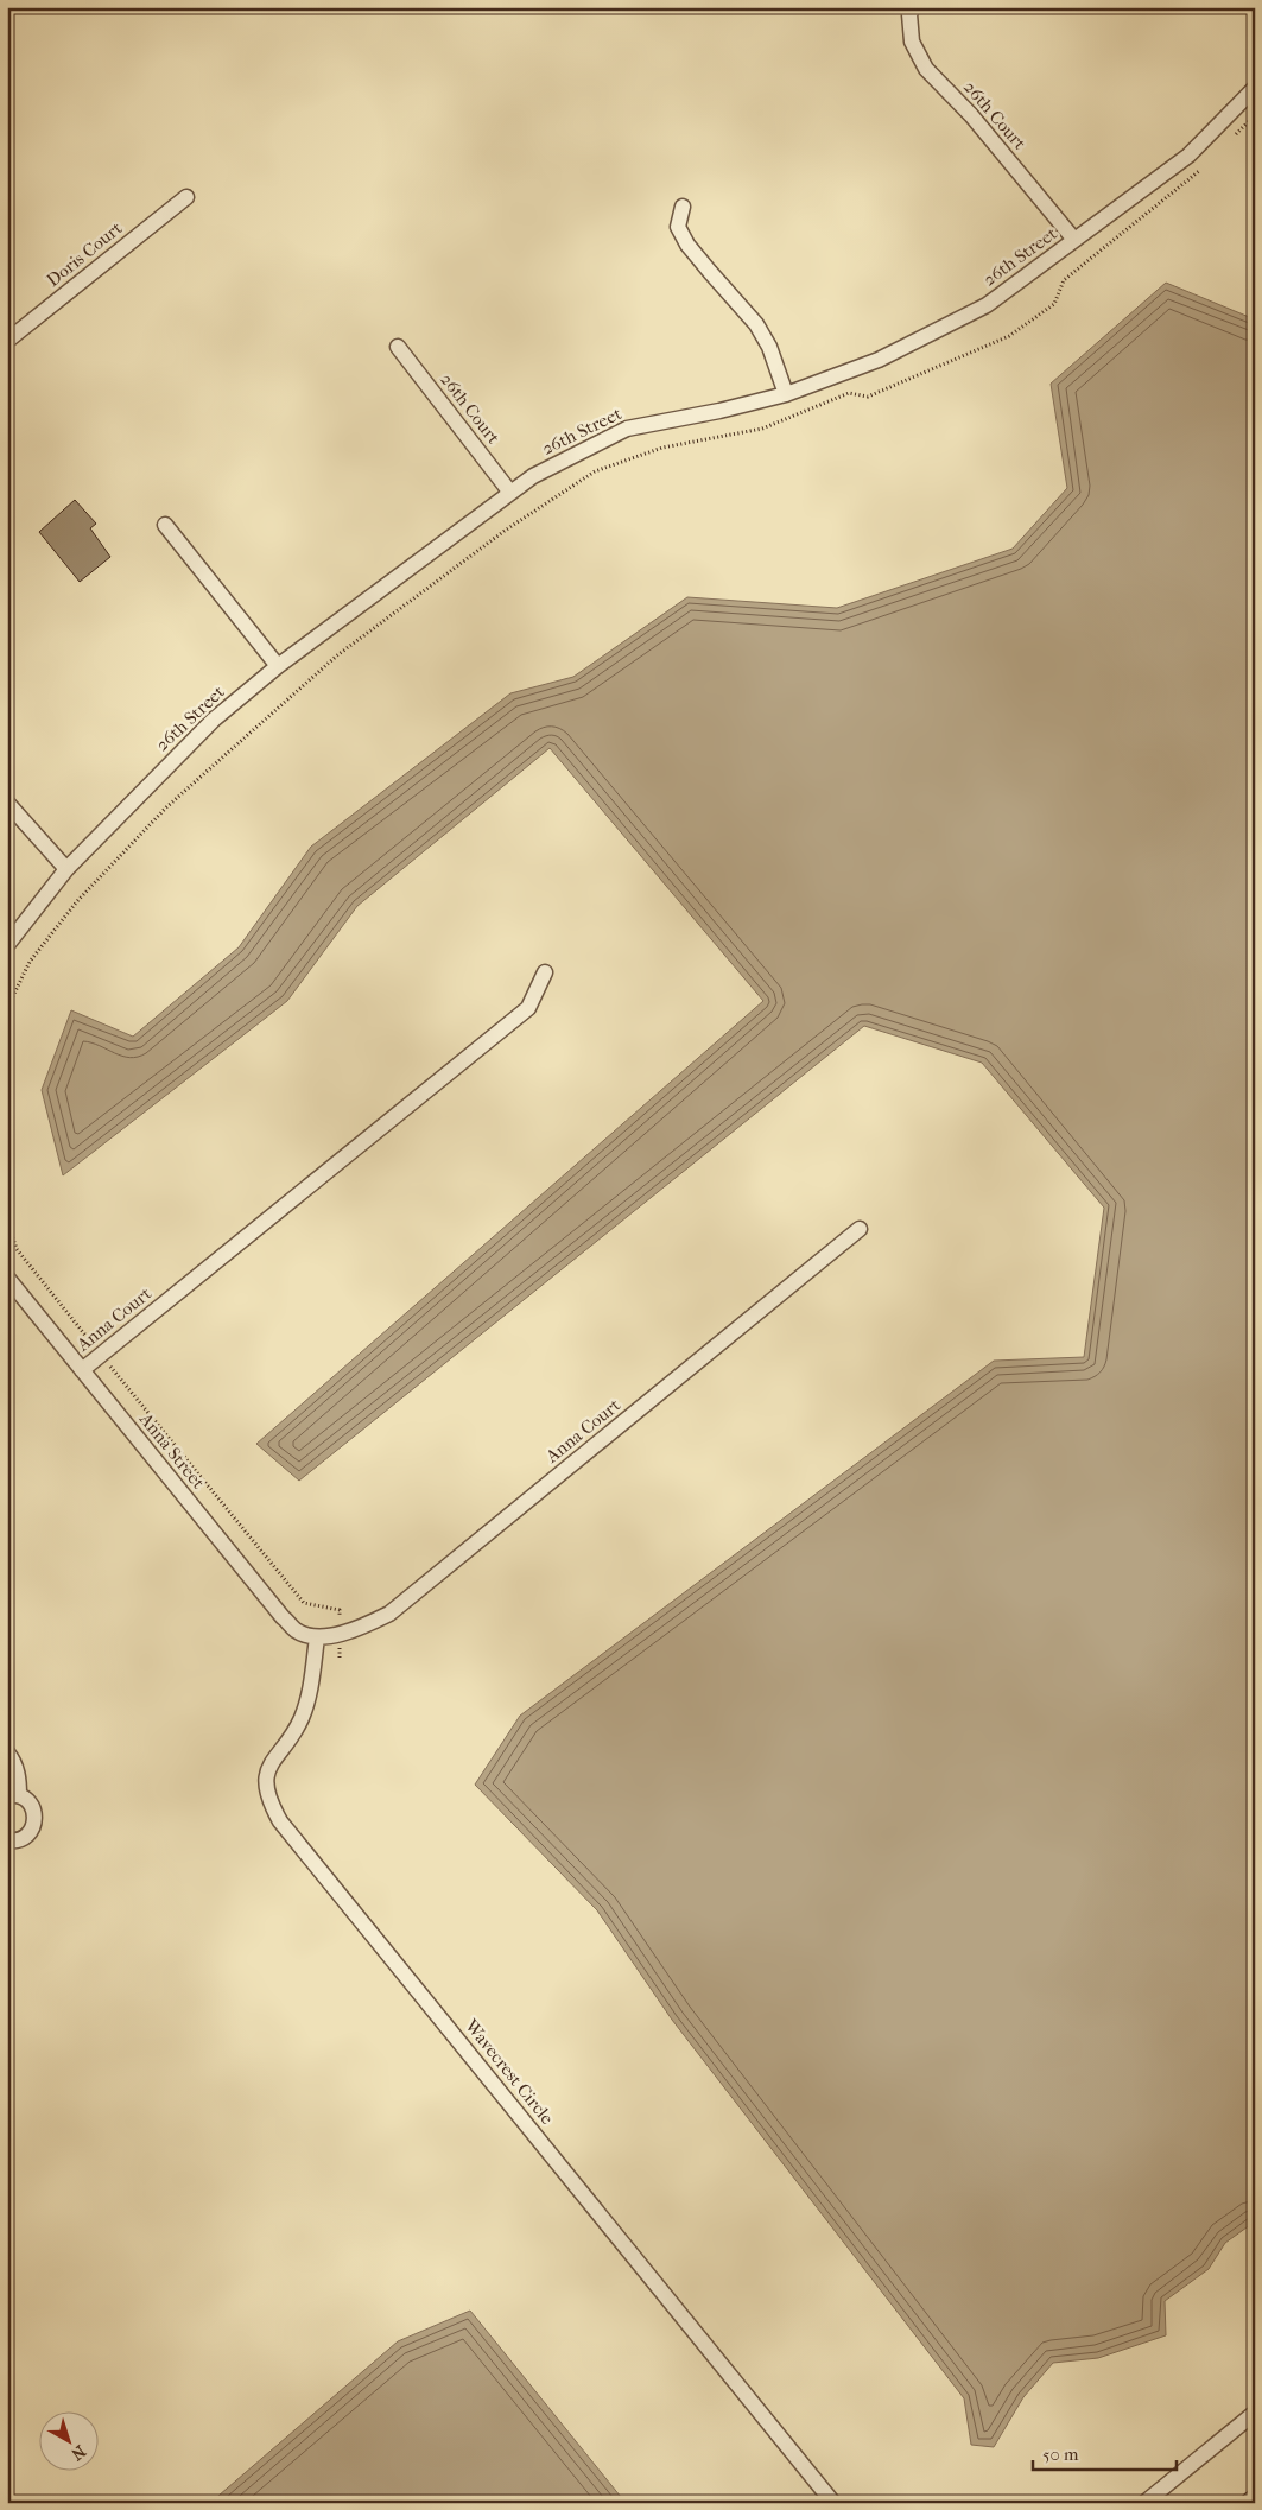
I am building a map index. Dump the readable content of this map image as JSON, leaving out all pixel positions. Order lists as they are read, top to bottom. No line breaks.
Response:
{"streets":{"street":["26th Court","Doris Court","26th Street","Anna Court","Anna Street","Wavecrest Circle"]},"crossings":[["26th Court","26th Street"],["Anna Court","Anna Street"],["Anna Court","Wavecrest Circle"],["Anna Street","Wavecrest Circle"]],"scale_bar":"50 m","north":"bottom right"}
